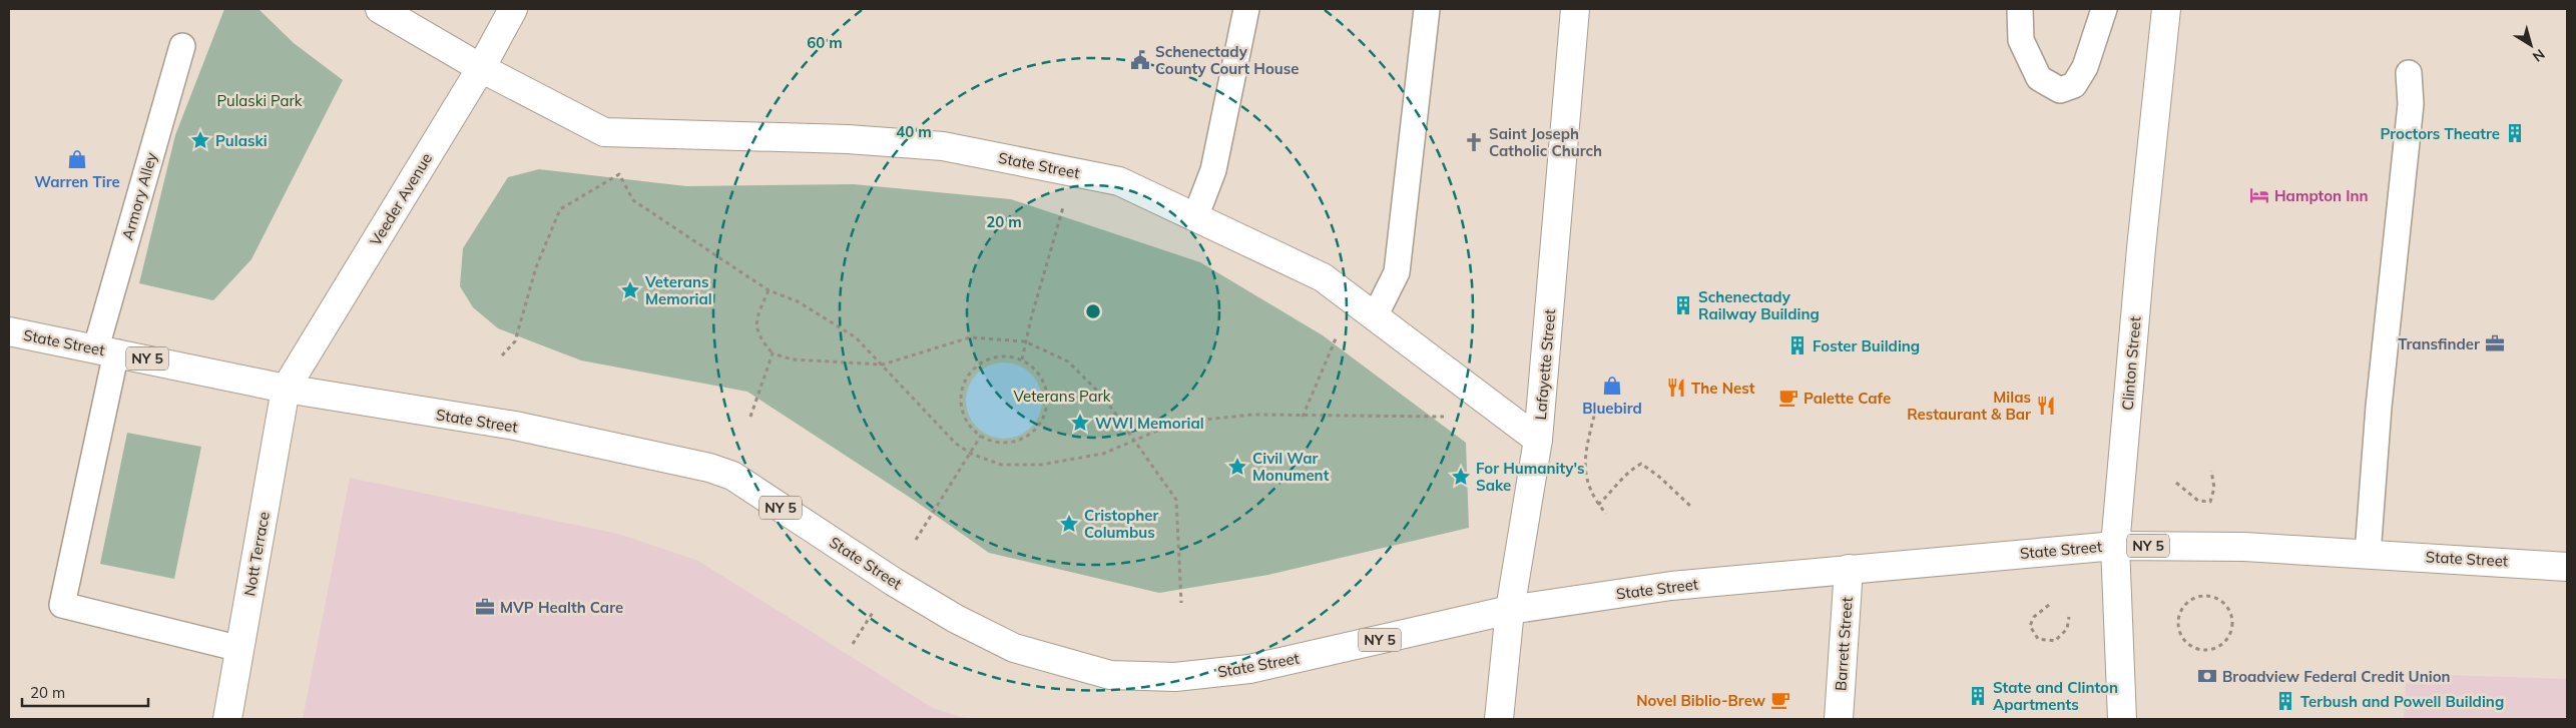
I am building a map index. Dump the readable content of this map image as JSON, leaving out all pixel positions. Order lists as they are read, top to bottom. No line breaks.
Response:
{"streets":{"street":["State Street","Veeder Avenue","NY 5","Clinton Street","Lafayette Street","Nott Terrace","Barrett Street"],"lane":["Armory Alley"]},"crossings":[["State Street","Armory Alley"],["State Street","Veeder Avenue"],["State Street","Clinton Street"],["State Street","Lafayette Street"],["State Street","Nott Terrace"],["State Street","Barrett Street"],["Armory Alley","Nott Terrace"],["Veeder Avenue","Nott Terrace"]],"parks":["Pulaski Park","Veterans Park"],"places":{"public building":["Schenectady County Court House"],"building":["Proctors Theatre","Schenectady Railway Building","Foster Building","State and Clinton Apartments","Terbush and Powell Building"],"place":["Pulaski","Veterans Memorial","WWI Memorial","Civil War Monument","For Humanity's Sake","Cristopher Columbus"],"church":["Saint Joseph Catholic Church"],"shop":["Warren Tire","Bluebird"],"hotel":["Hampton Inn"],"office":["Transfinder","MVP Health Care"],"restaurant":["The Nest","Milas Restaurant & Bar"],"cafe":["Palette Cafe","Novel Biblio-Brew"],"bank":["Broadview Federal Credit Union"]},"scale_bar":"20 m","north":"bottom right","rings":["60 m","40 m","20 m"]}
